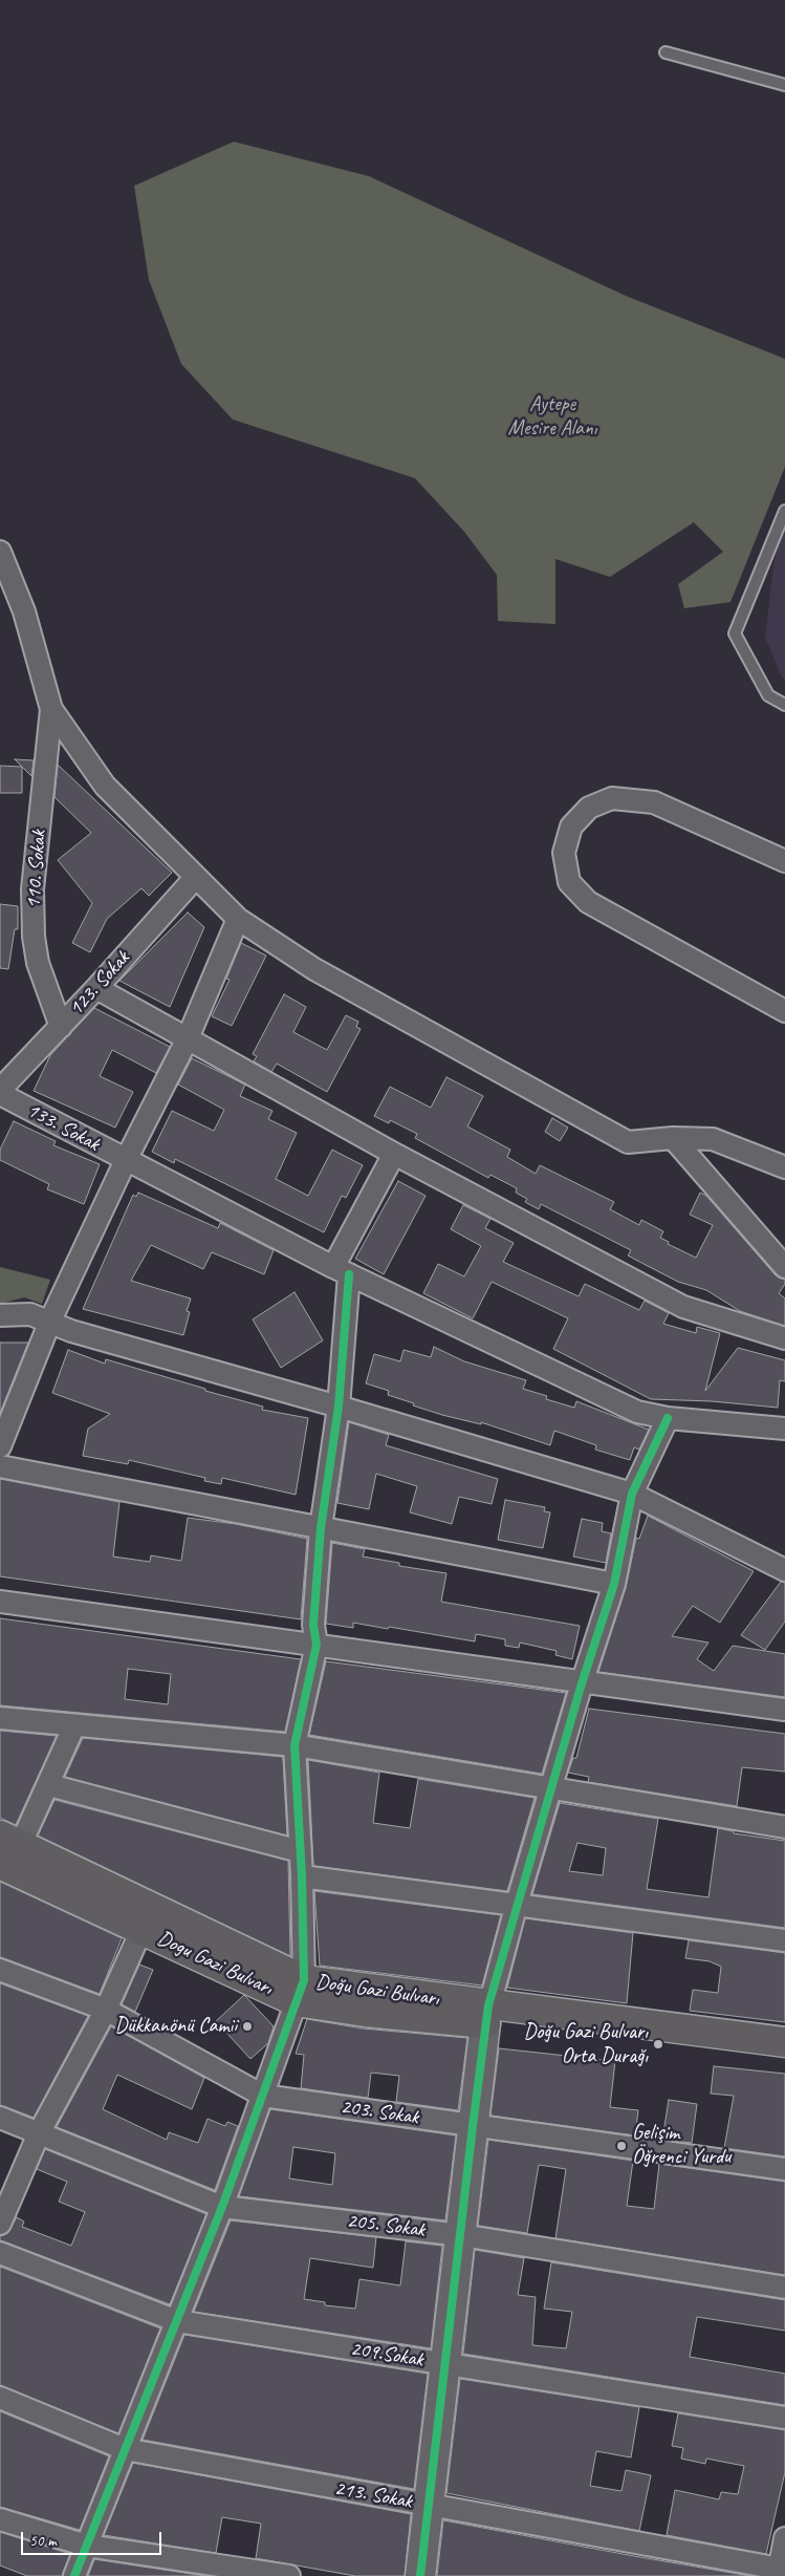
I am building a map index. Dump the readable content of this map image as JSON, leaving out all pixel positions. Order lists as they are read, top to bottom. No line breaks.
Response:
{"streets":{"main road":["Dogu Gazi Bulvarı","Doğu Gazi Bulvarı"],"street":["110. Sokak","123. Sokak","133. Sokak","203. Sokak","205. Sokak","209.Sokak","213. Sokak"]},"crossings":[["110. Sokak","123. Sokak"],["Dogu Gazi Bulvarı","Doğu Gazi Bulvarı"]],"parks":["Aytepe Mesire Alanı"],"places":["Dükkanönü Camii","Doğu Gazi Bulvarı Orta Durağı","Gelişim Öğrenci Yurdu"],"scale_bar":"50 m"}
